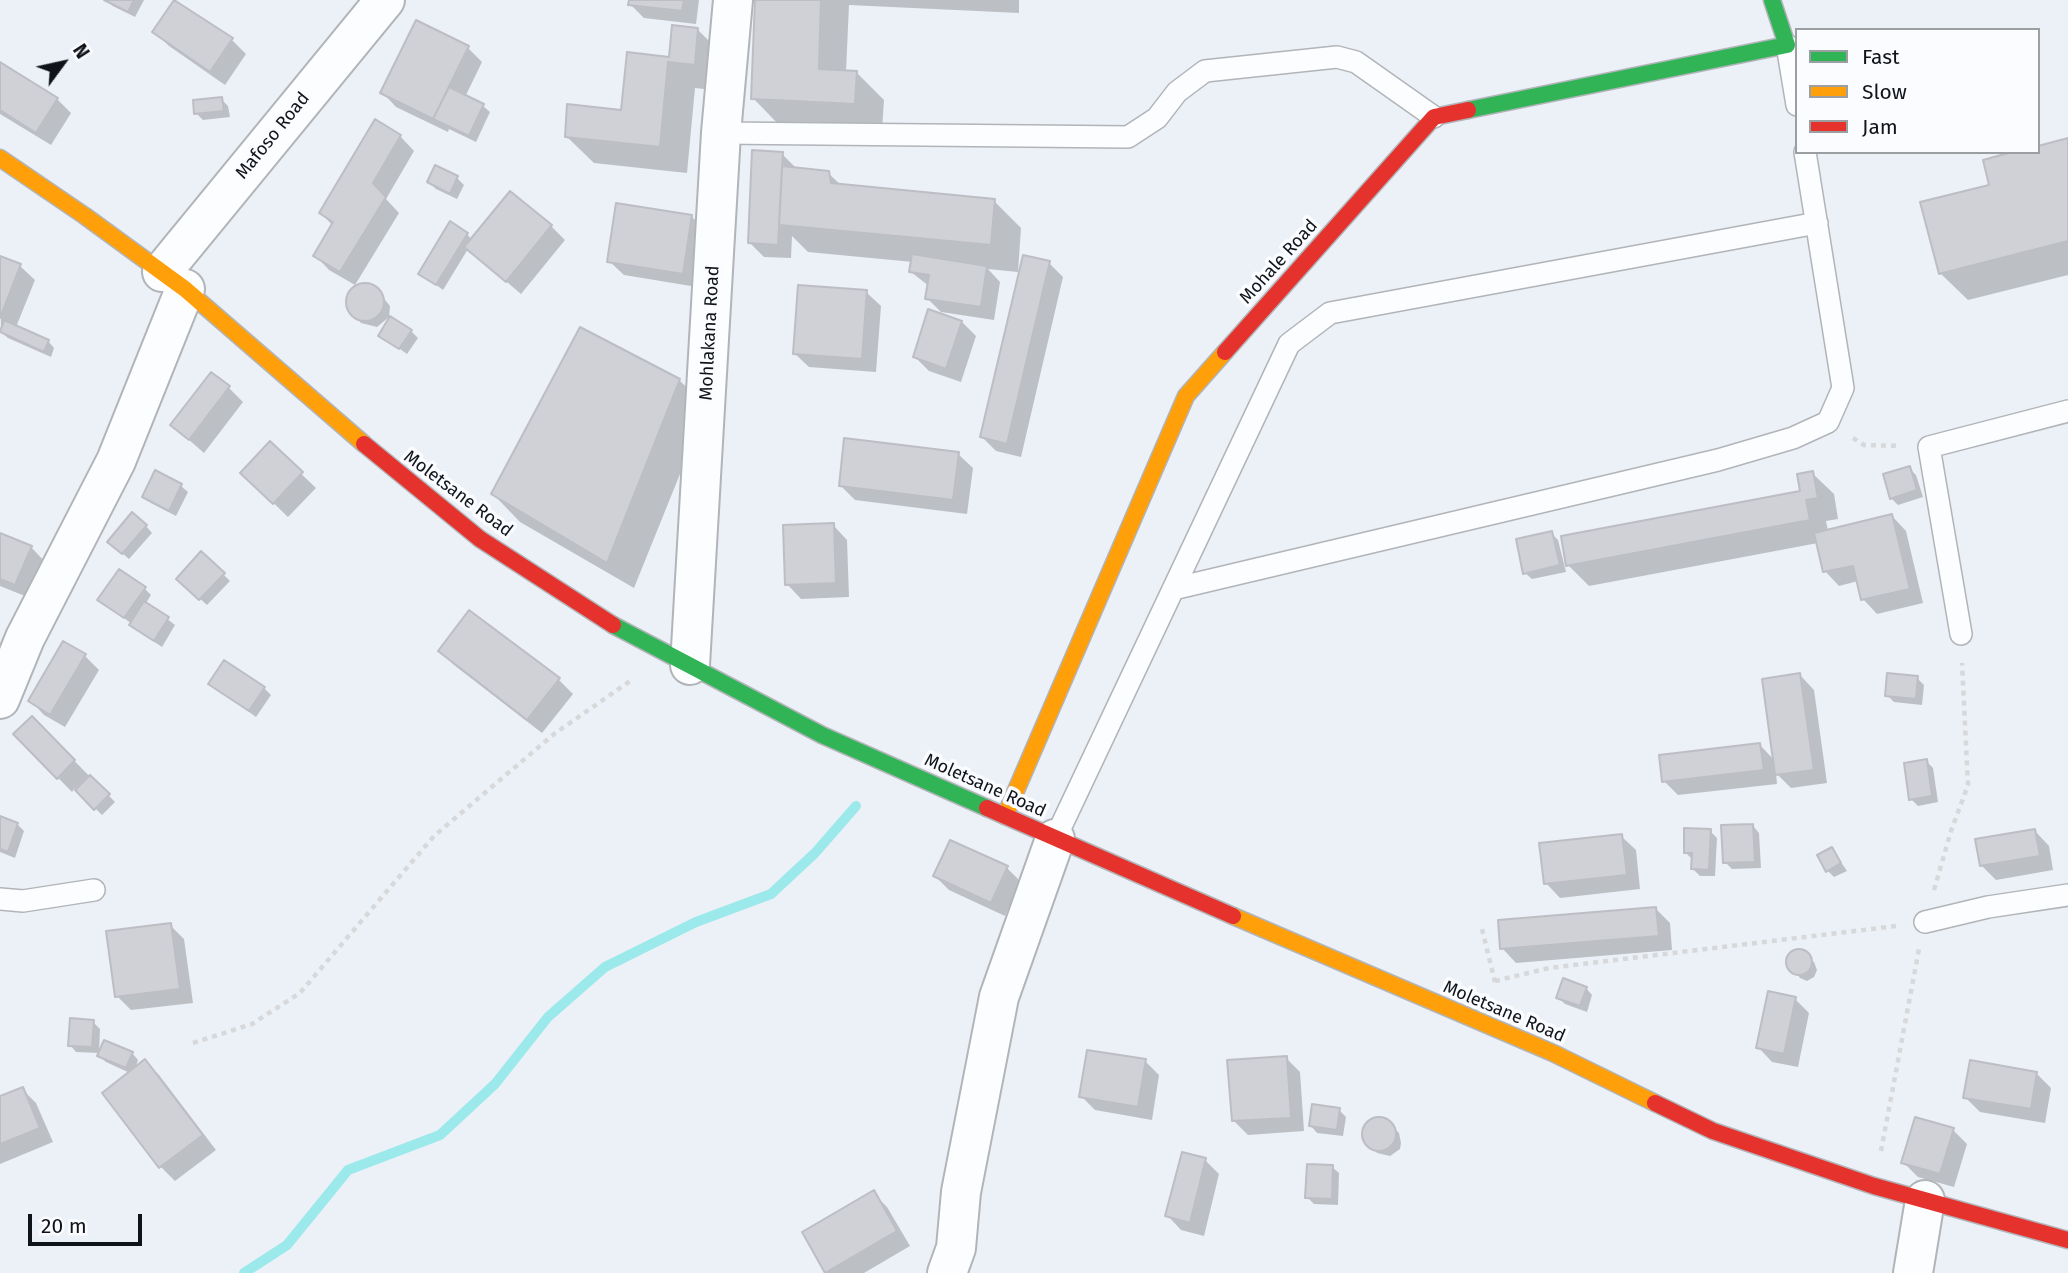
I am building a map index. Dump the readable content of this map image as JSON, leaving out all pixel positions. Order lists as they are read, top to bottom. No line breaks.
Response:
{"streets":{"street":["Mafoso Road","Mohale Road","Mohlakana Road","Moletsane Road"]},"crossings":[["Mafoso Road","Moletsane Road"],["Mohale Road","Moletsane Road"],["Mohlakana Road","Moletsane Road"]],"legend":["Fast","Slow","Jam"],"scale_bar":"20 m","north":"top right"}
